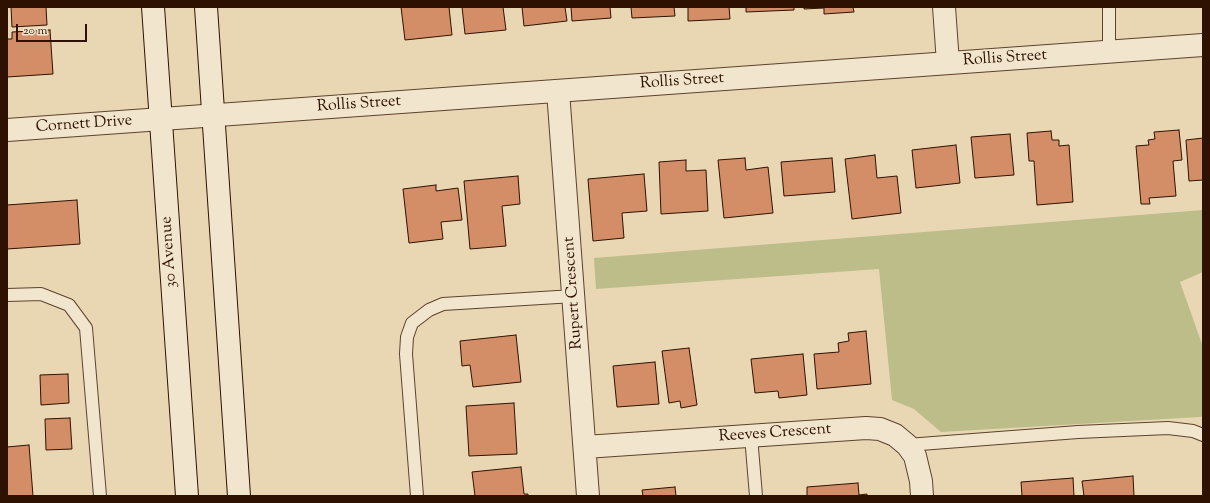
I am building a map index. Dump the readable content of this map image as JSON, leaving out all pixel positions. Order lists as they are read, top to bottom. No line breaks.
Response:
{"streets":{"street":["Rollis Street","Cornett Drive","30 Avenue","Rupert Crescent","Reeves Crescent"]},"crossings":[["Rollis Street","Cornett Drive"],["Rollis Street","30 Avenue"],["Rollis Street","Rupert Crescent"],["Cornett Drive","30 Avenue"],["Rupert Crescent","Reeves Crescent"]],"scale_bar":"20 m"}
